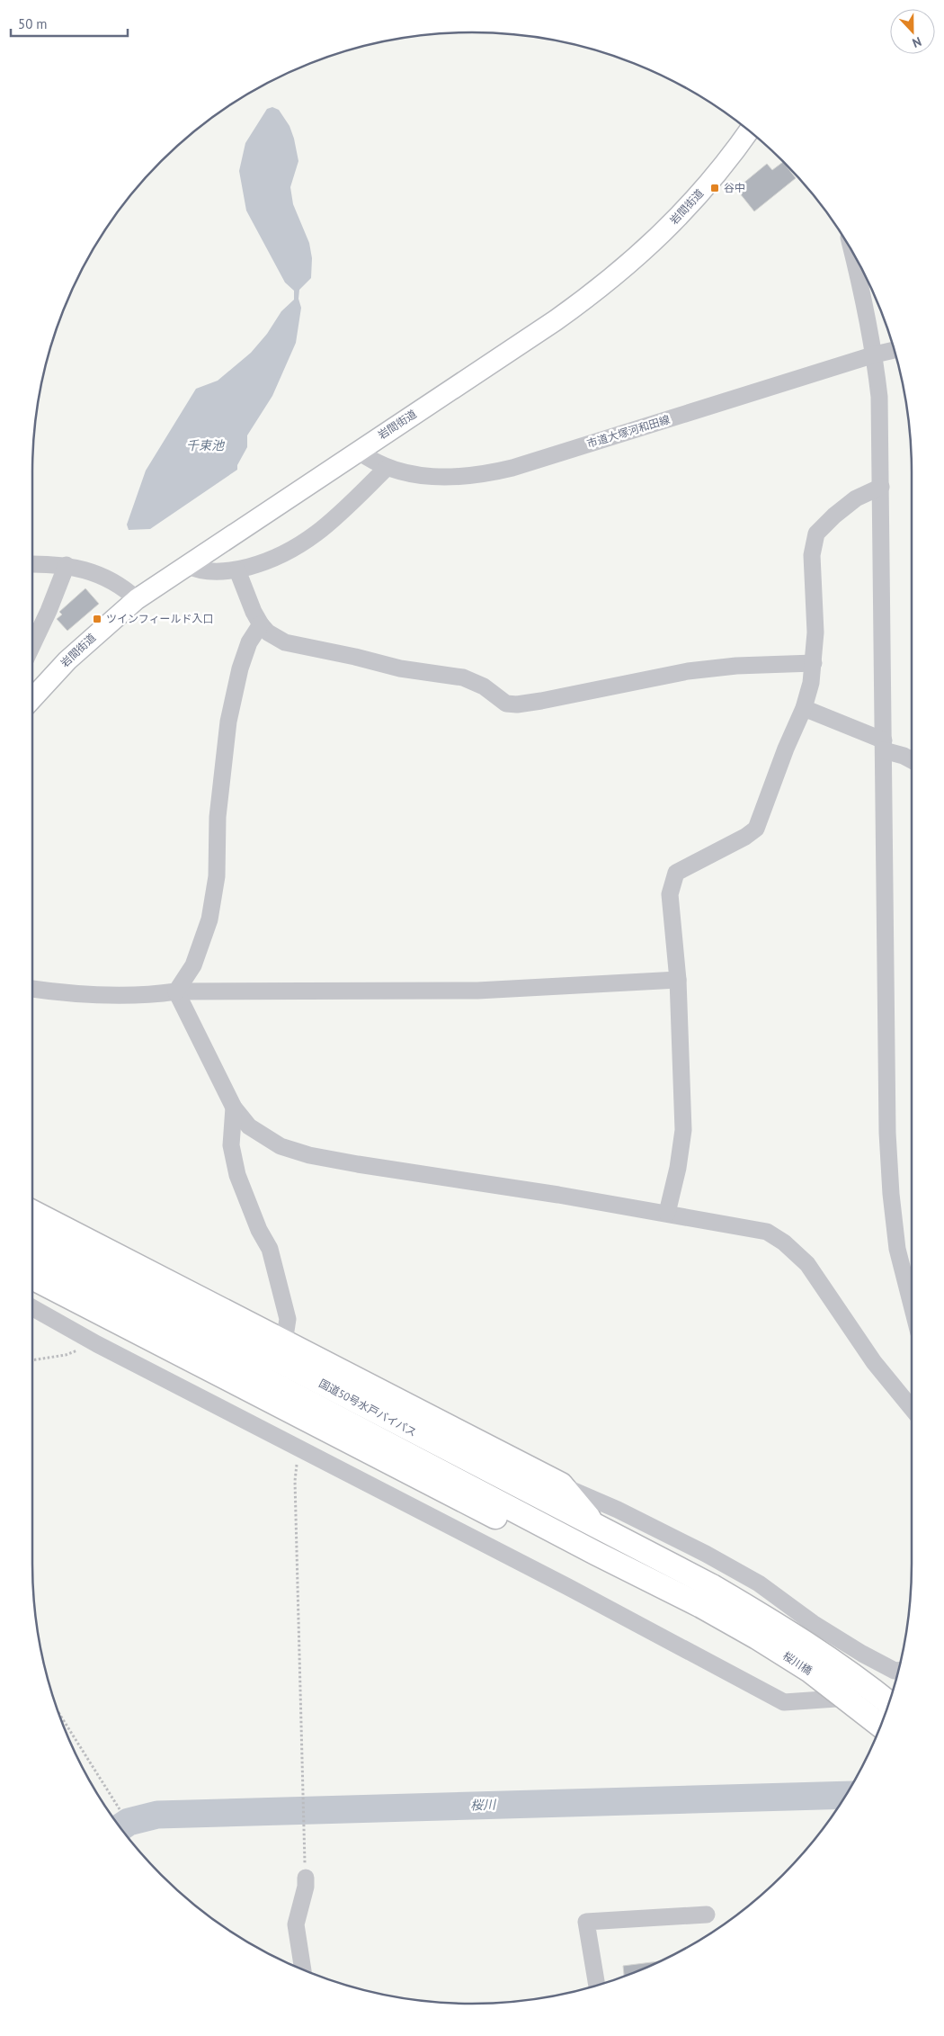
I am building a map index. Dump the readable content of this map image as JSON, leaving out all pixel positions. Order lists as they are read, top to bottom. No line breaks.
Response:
{"streets":{"highway":["国道50号水戸バイパス","桜川橋"],"main road":["岩間街道"],"street":["市道大塚河和田線"]},"crossings":[["岩間街道","市道大塚河和田線"],["国道50号水戸バイパス","桜川橋"]],"water":["千束池","桜川"],"places":{"transit":["谷中","ツインフィールド入口"]},"scale_bar":"50 m","north":"bottom"}
